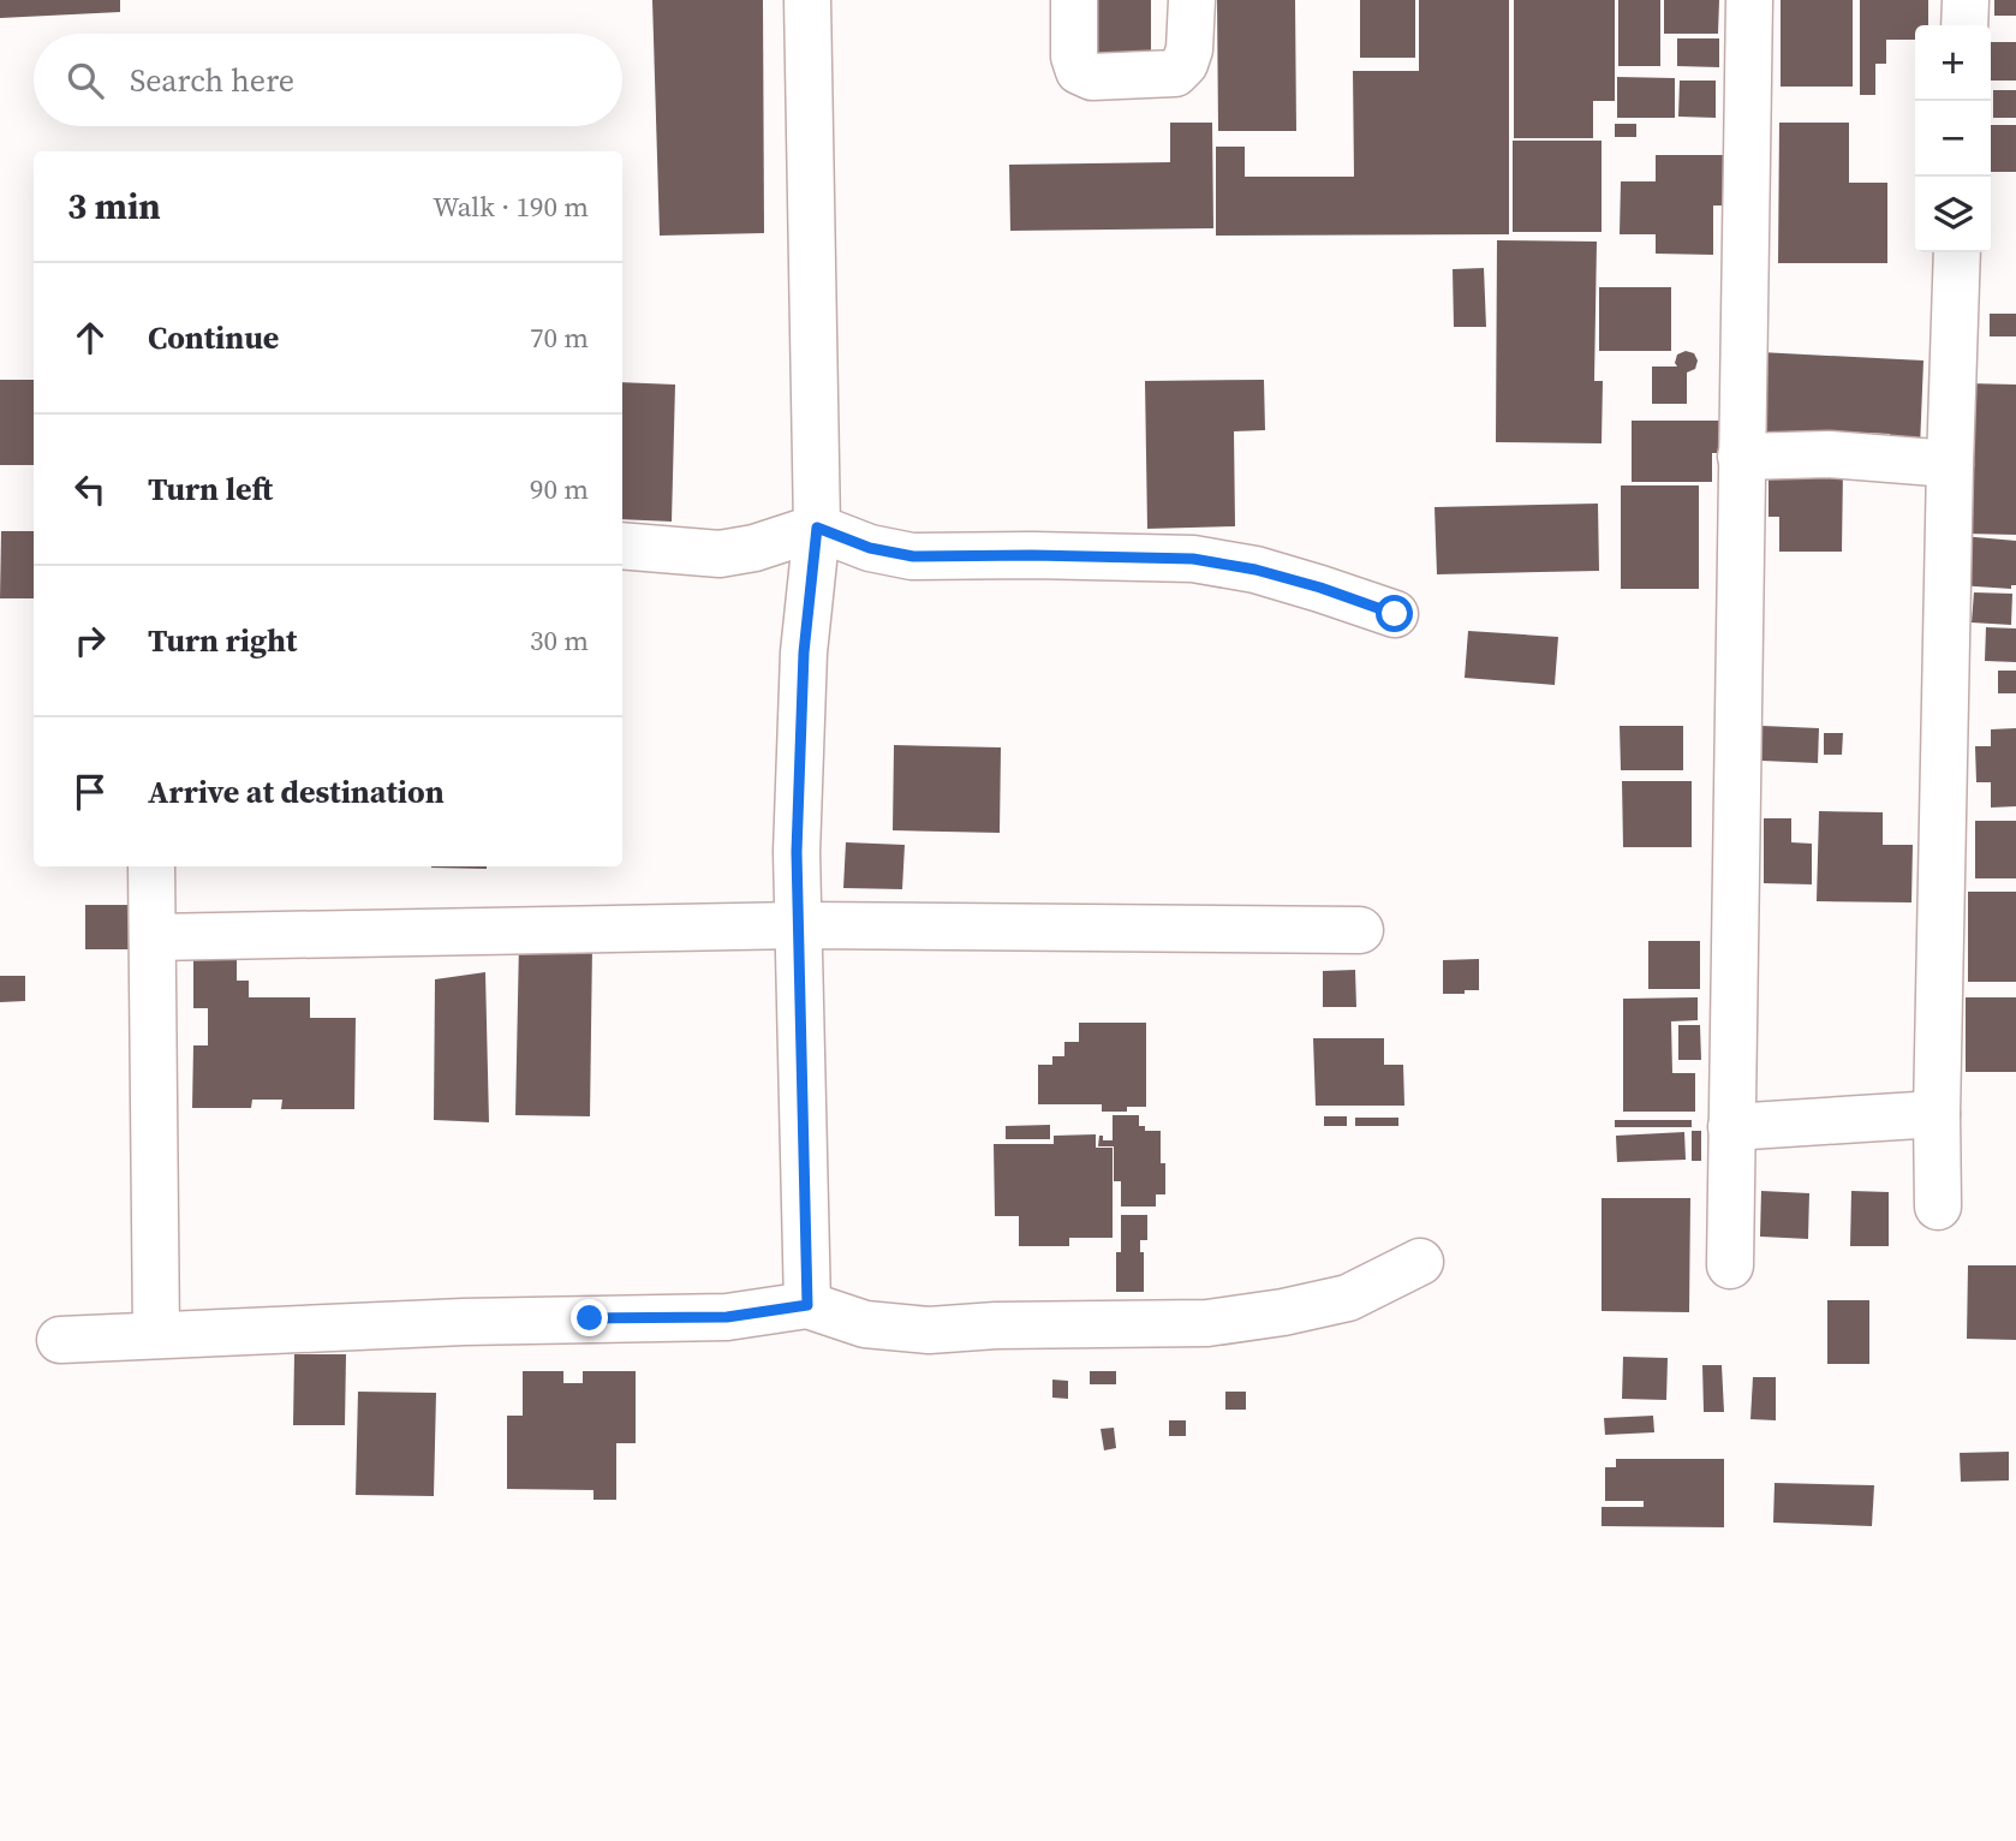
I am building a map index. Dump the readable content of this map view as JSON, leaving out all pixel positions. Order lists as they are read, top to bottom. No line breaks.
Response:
{"page":{"map_buttons":["+","−"],"search":"Search here","heading":["3 min","Walk · 190 m"],"list":[["Continue","70 m"],["Turn left","90 m"],["Turn right","30 m"],"Arrive at destination"]}}
